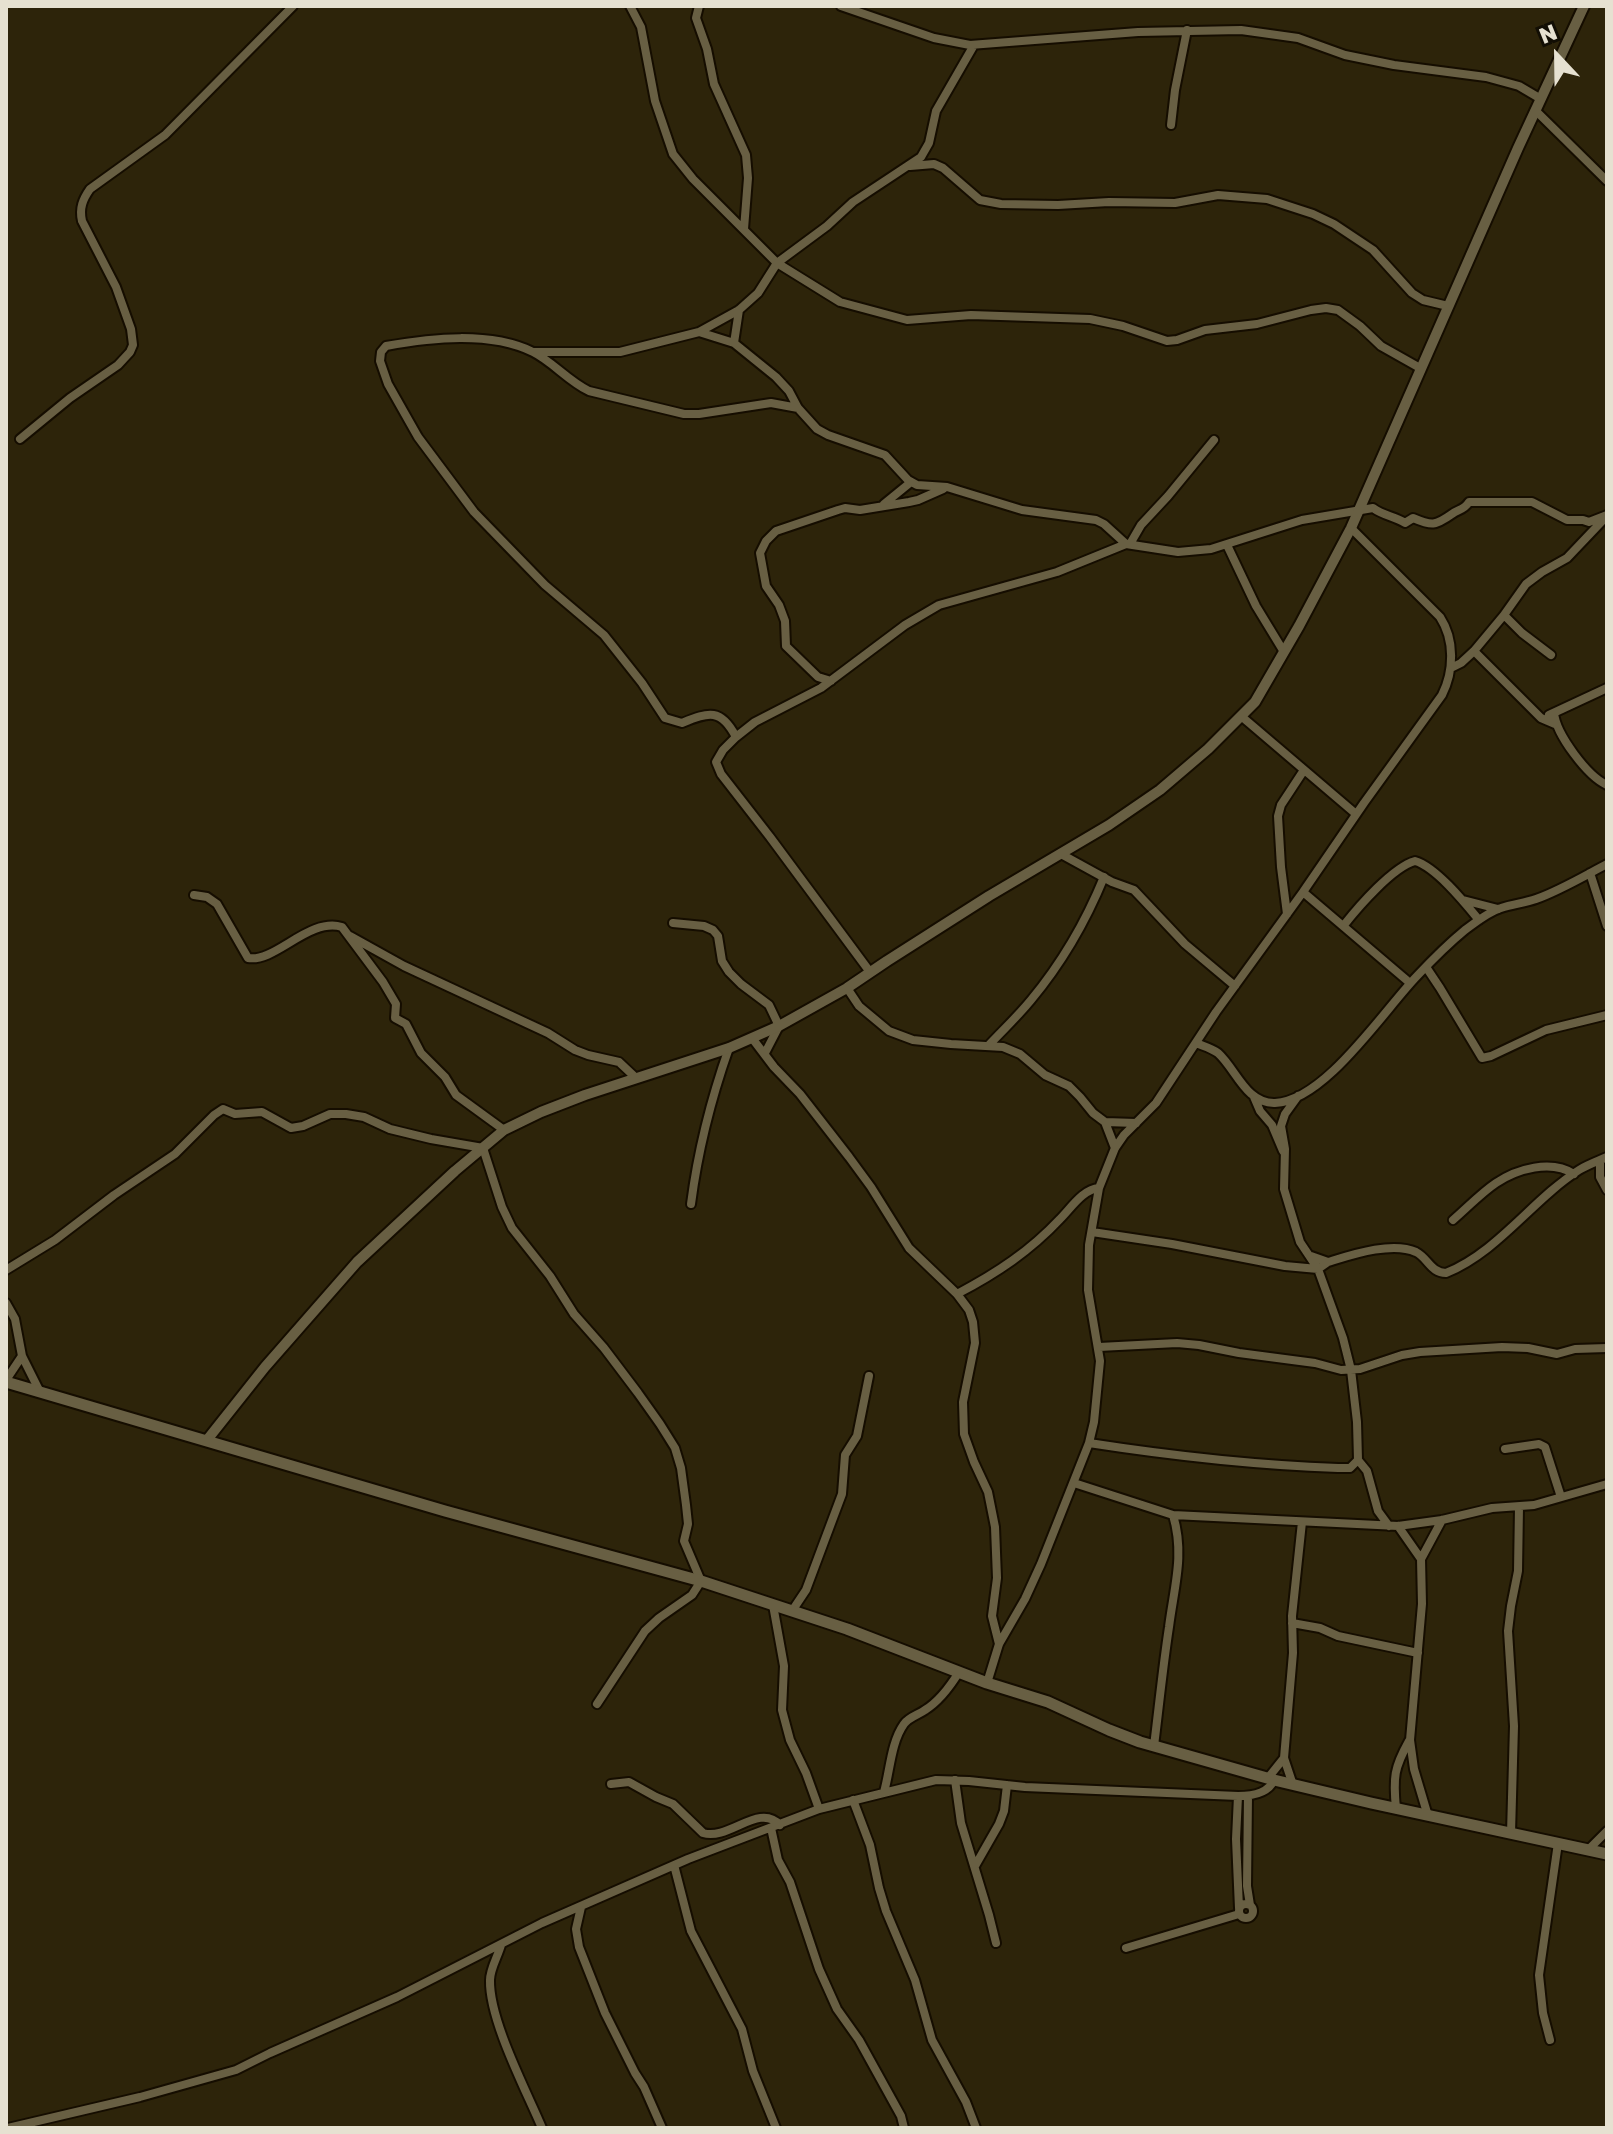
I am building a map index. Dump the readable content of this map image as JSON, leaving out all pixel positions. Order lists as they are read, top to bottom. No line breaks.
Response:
{"north":"top"}
